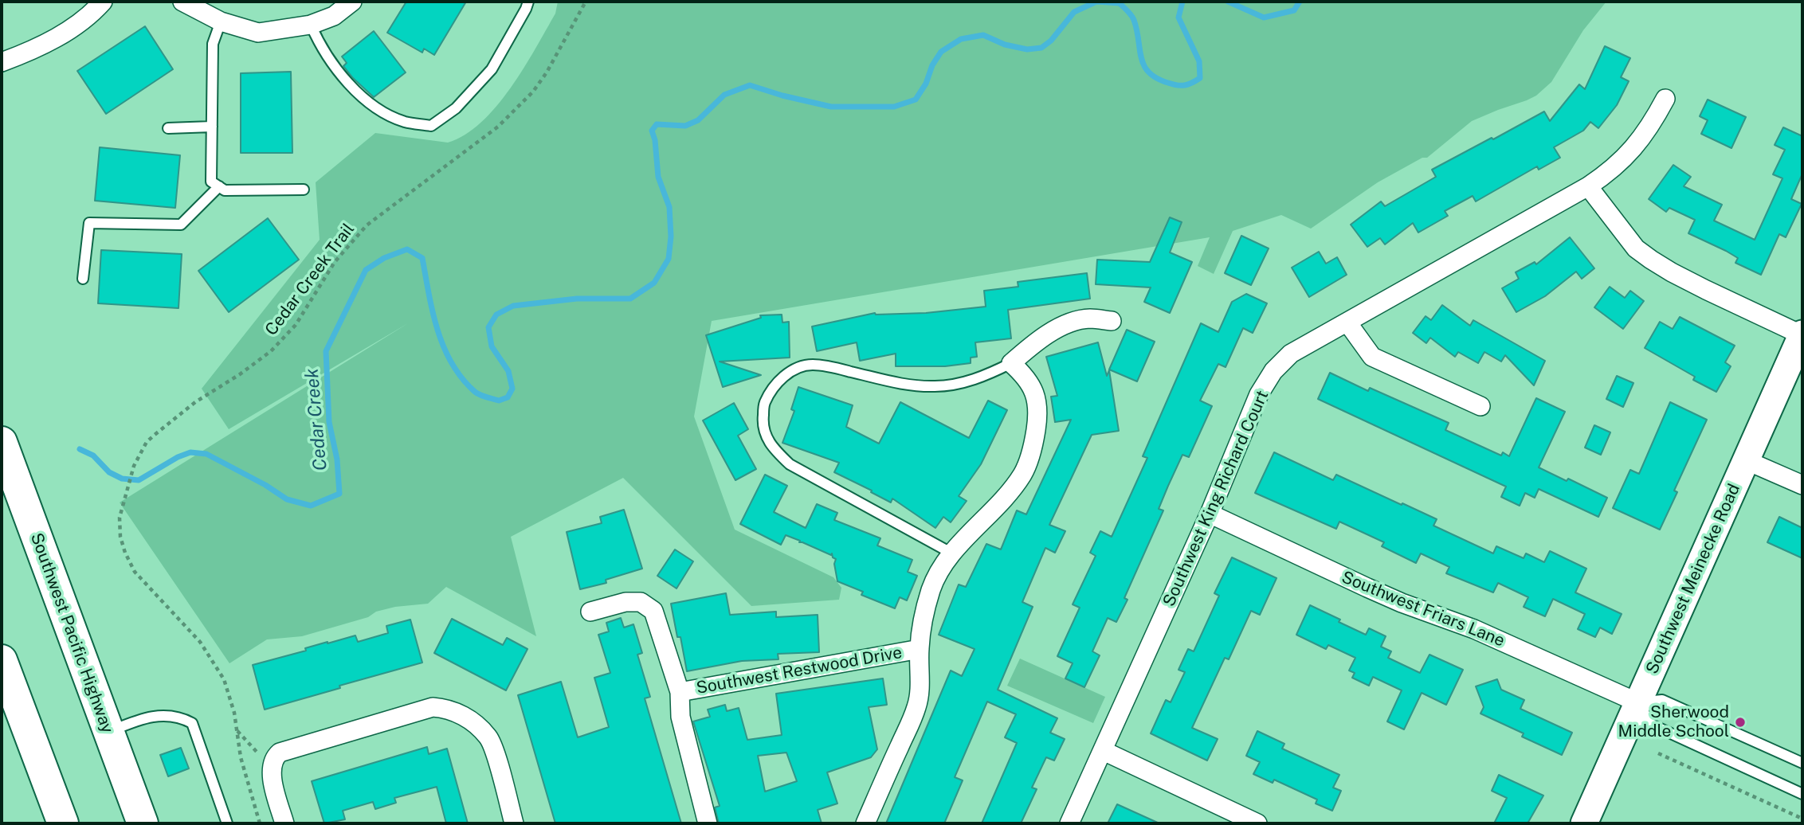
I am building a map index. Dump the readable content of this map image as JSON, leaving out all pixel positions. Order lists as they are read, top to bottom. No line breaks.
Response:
{"streets":{"highway":["Southwest Pacific Highway"],"main road":["Southwest Meinecke Road"],"street":["Southwest King Richard Court","Southwest Friars Lane","Southwest Restwood Drive"],"path":["Cedar Creek Trail"]},"crossings":[["Southwest King Richard Court","Southwest Friars Lane"],["Southwest Meinecke Road","Southwest Friars Lane"]],"water":["Cedar Creek"],"places":["Sherwood Middle School"]}
